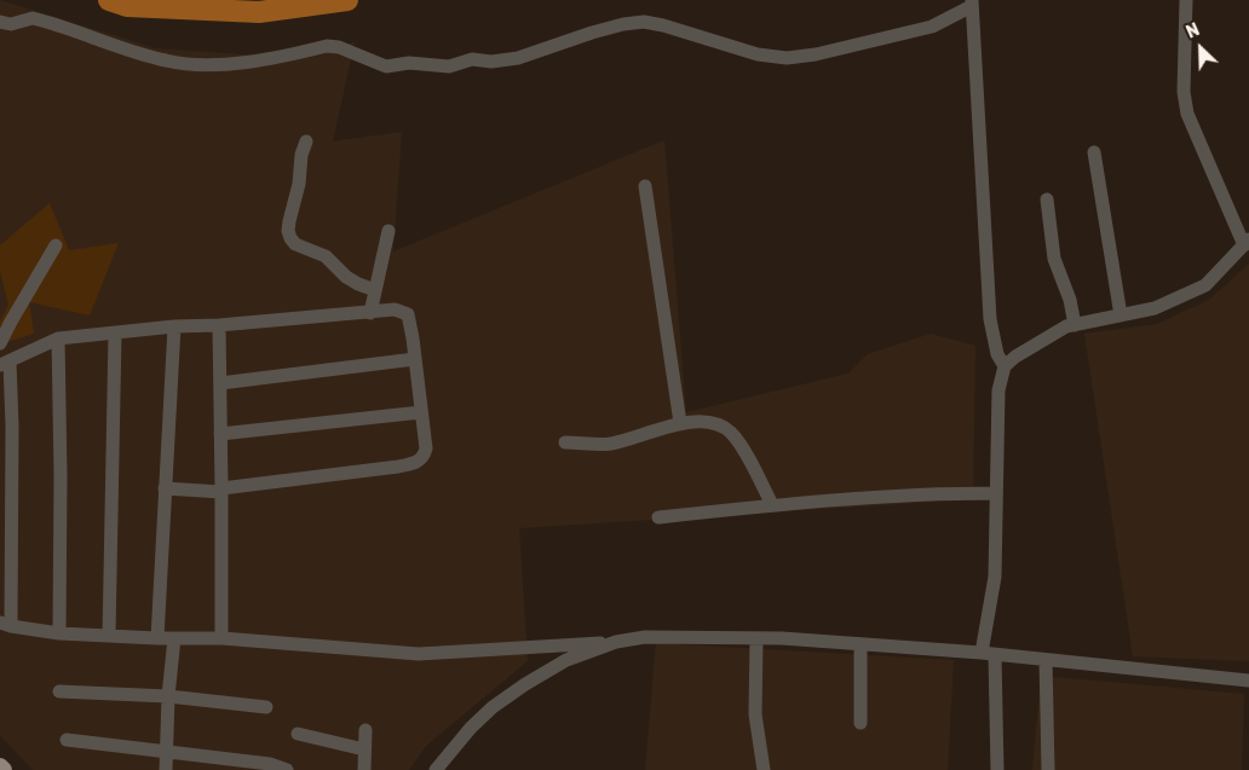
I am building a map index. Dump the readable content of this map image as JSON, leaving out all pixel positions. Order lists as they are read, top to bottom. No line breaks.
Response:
{"north":"top left"}
